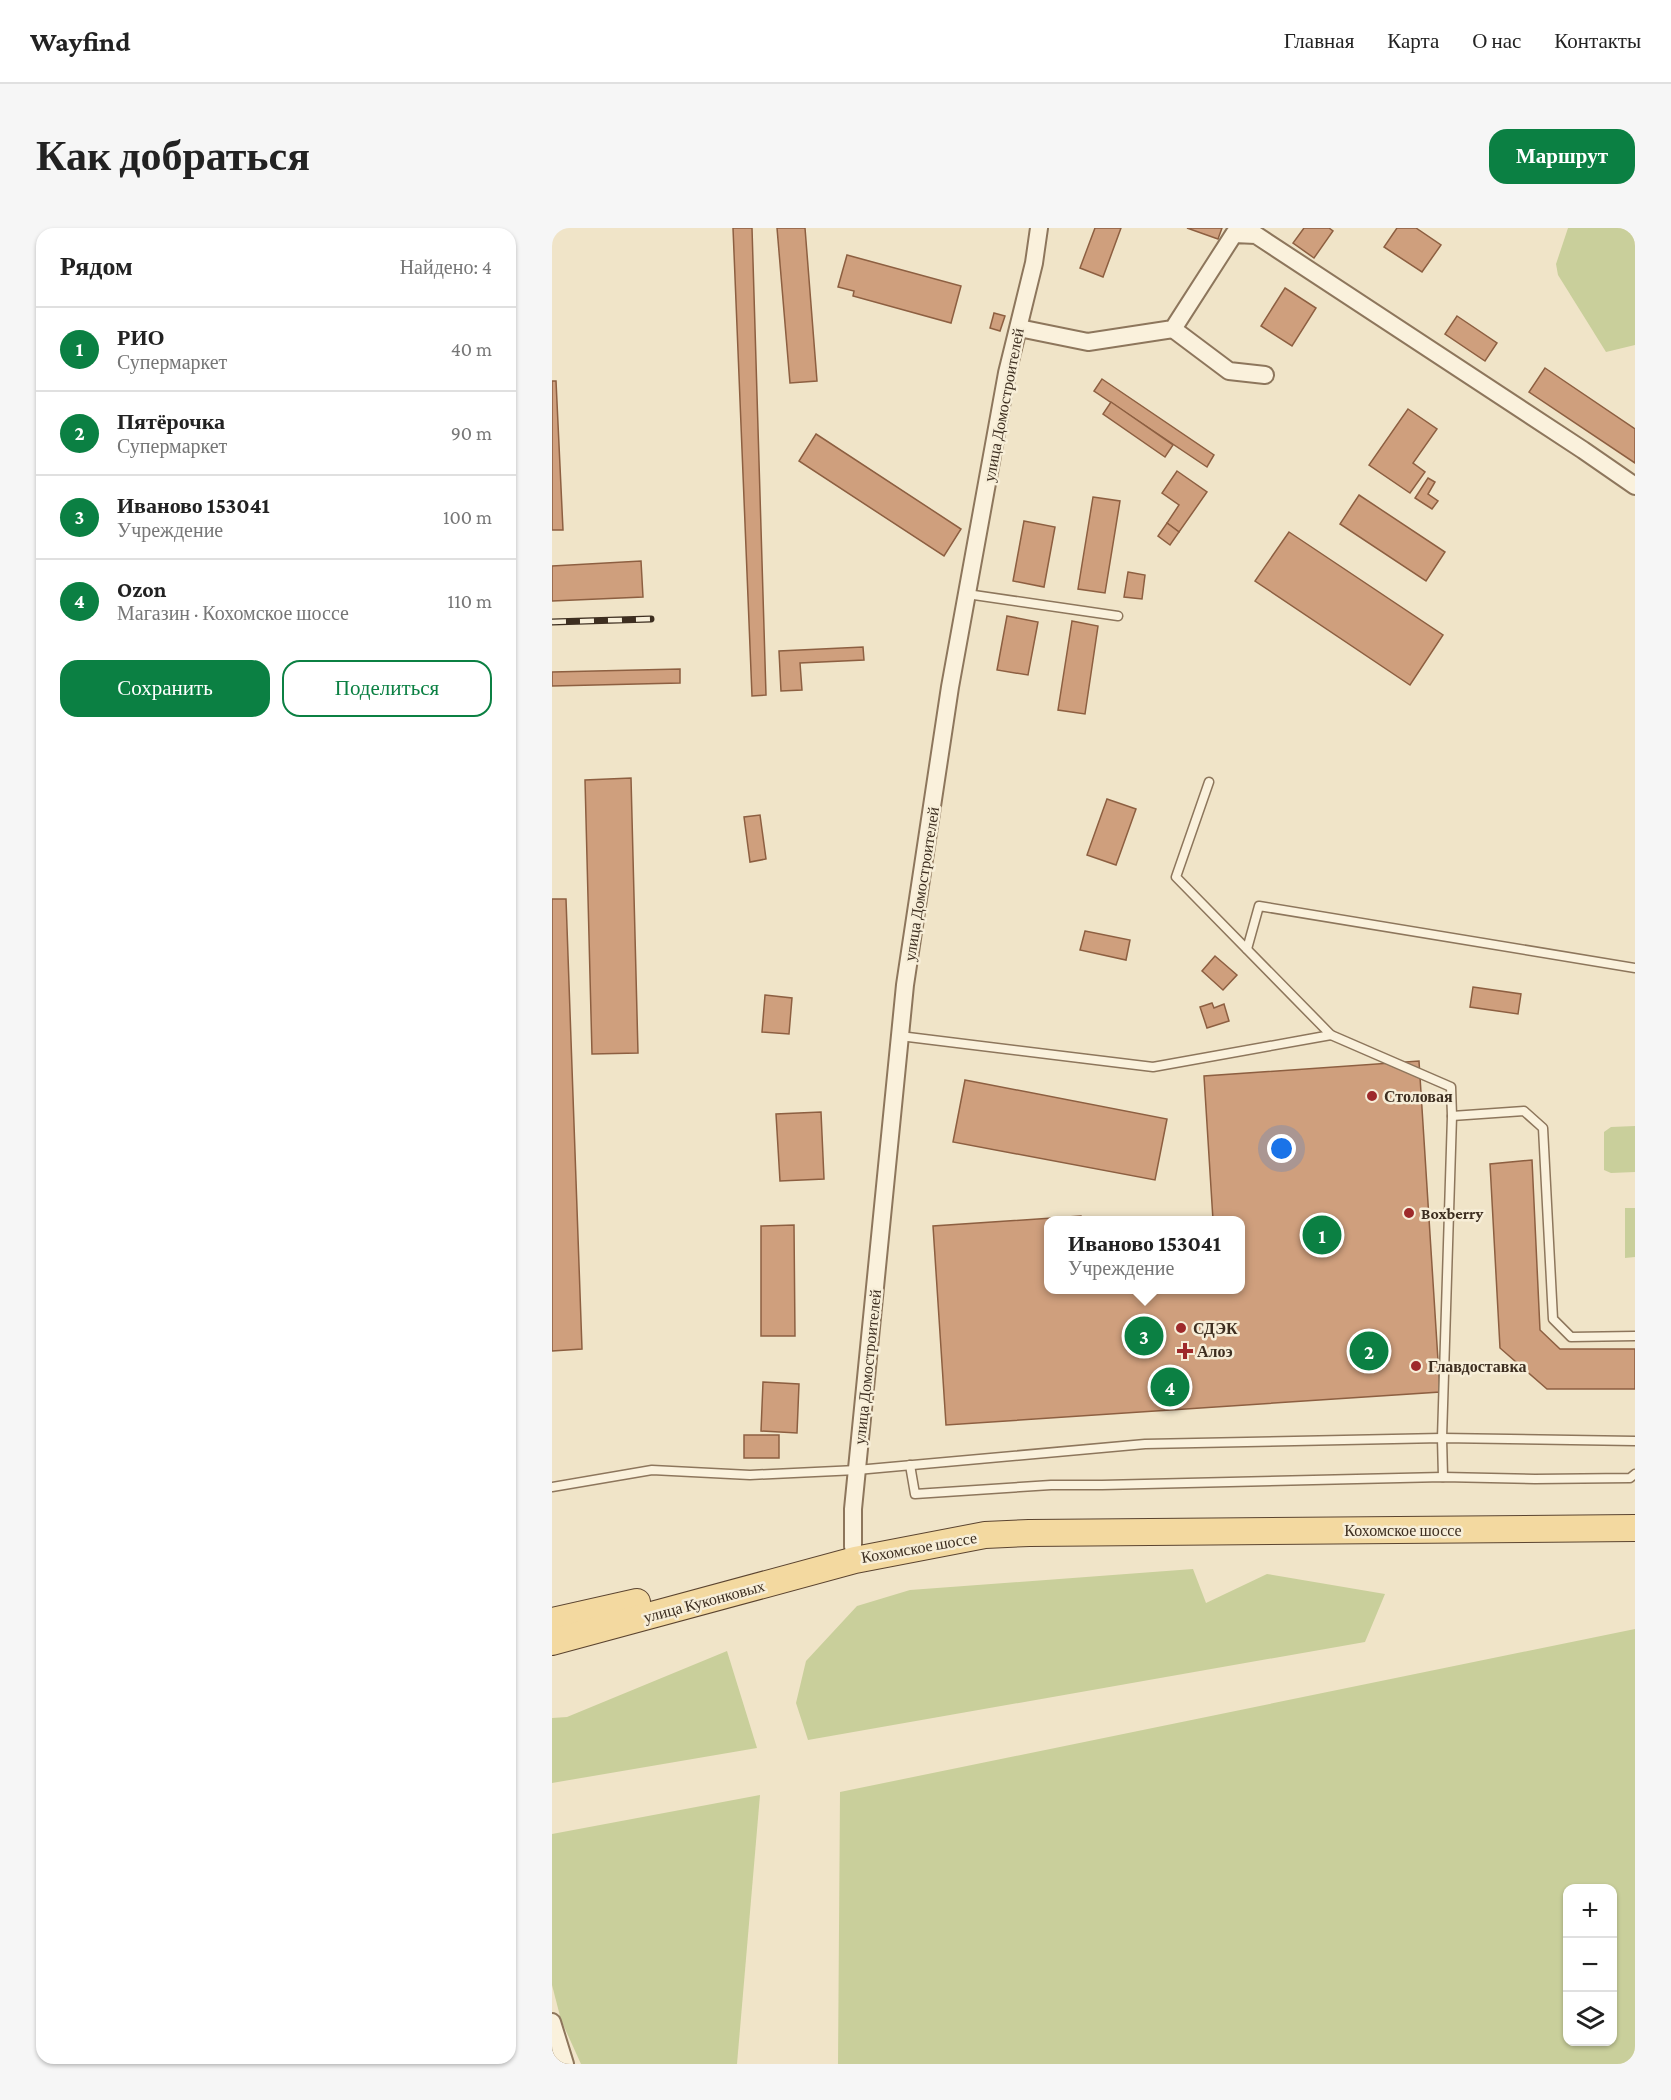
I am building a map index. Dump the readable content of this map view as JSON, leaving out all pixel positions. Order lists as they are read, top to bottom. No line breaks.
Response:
{"streets":{"main road":["Кохомское шоссе","улица Куконковых"],"street":["улица Домостроителей"]},"crossings":[["улица Домостроителей","Кохомское шоссе"],["улица Домостроителей","улица Куконковых"],["Кохомское шоссе","улица Куконковых"]],"places":{"other":["Столовая","Boxberry","СДЭК","Главдоставка"],"health":["Алоэ"]},"page":{"header":"Wayfind","nav":["Главная","Карта","О нас","Контакты"],"buttons":["Маршрут",["Сохранить","Поделиться"]],"title":"Как добраться","heading":["Рядом","Найдено: 4"],"list":[{"mark":"1","name":"РИО","note":"Супермаркет","value":"40 m"},{"mark":"2","name":"Пятёрочка","note":"Супермаркет","value":"90 m"},{"mark":"3","name":"Иваново 153041","note":"Учреждение","value":"100 m"},{"mark":"4","name":"Ozon","note":"Магазин · Кохомское шоссе","value":"110 m"}],"pins":["1","3","2","4"],"popup":["Иваново 153041","Учреждение"],"map_buttons":["+","−"]}}
